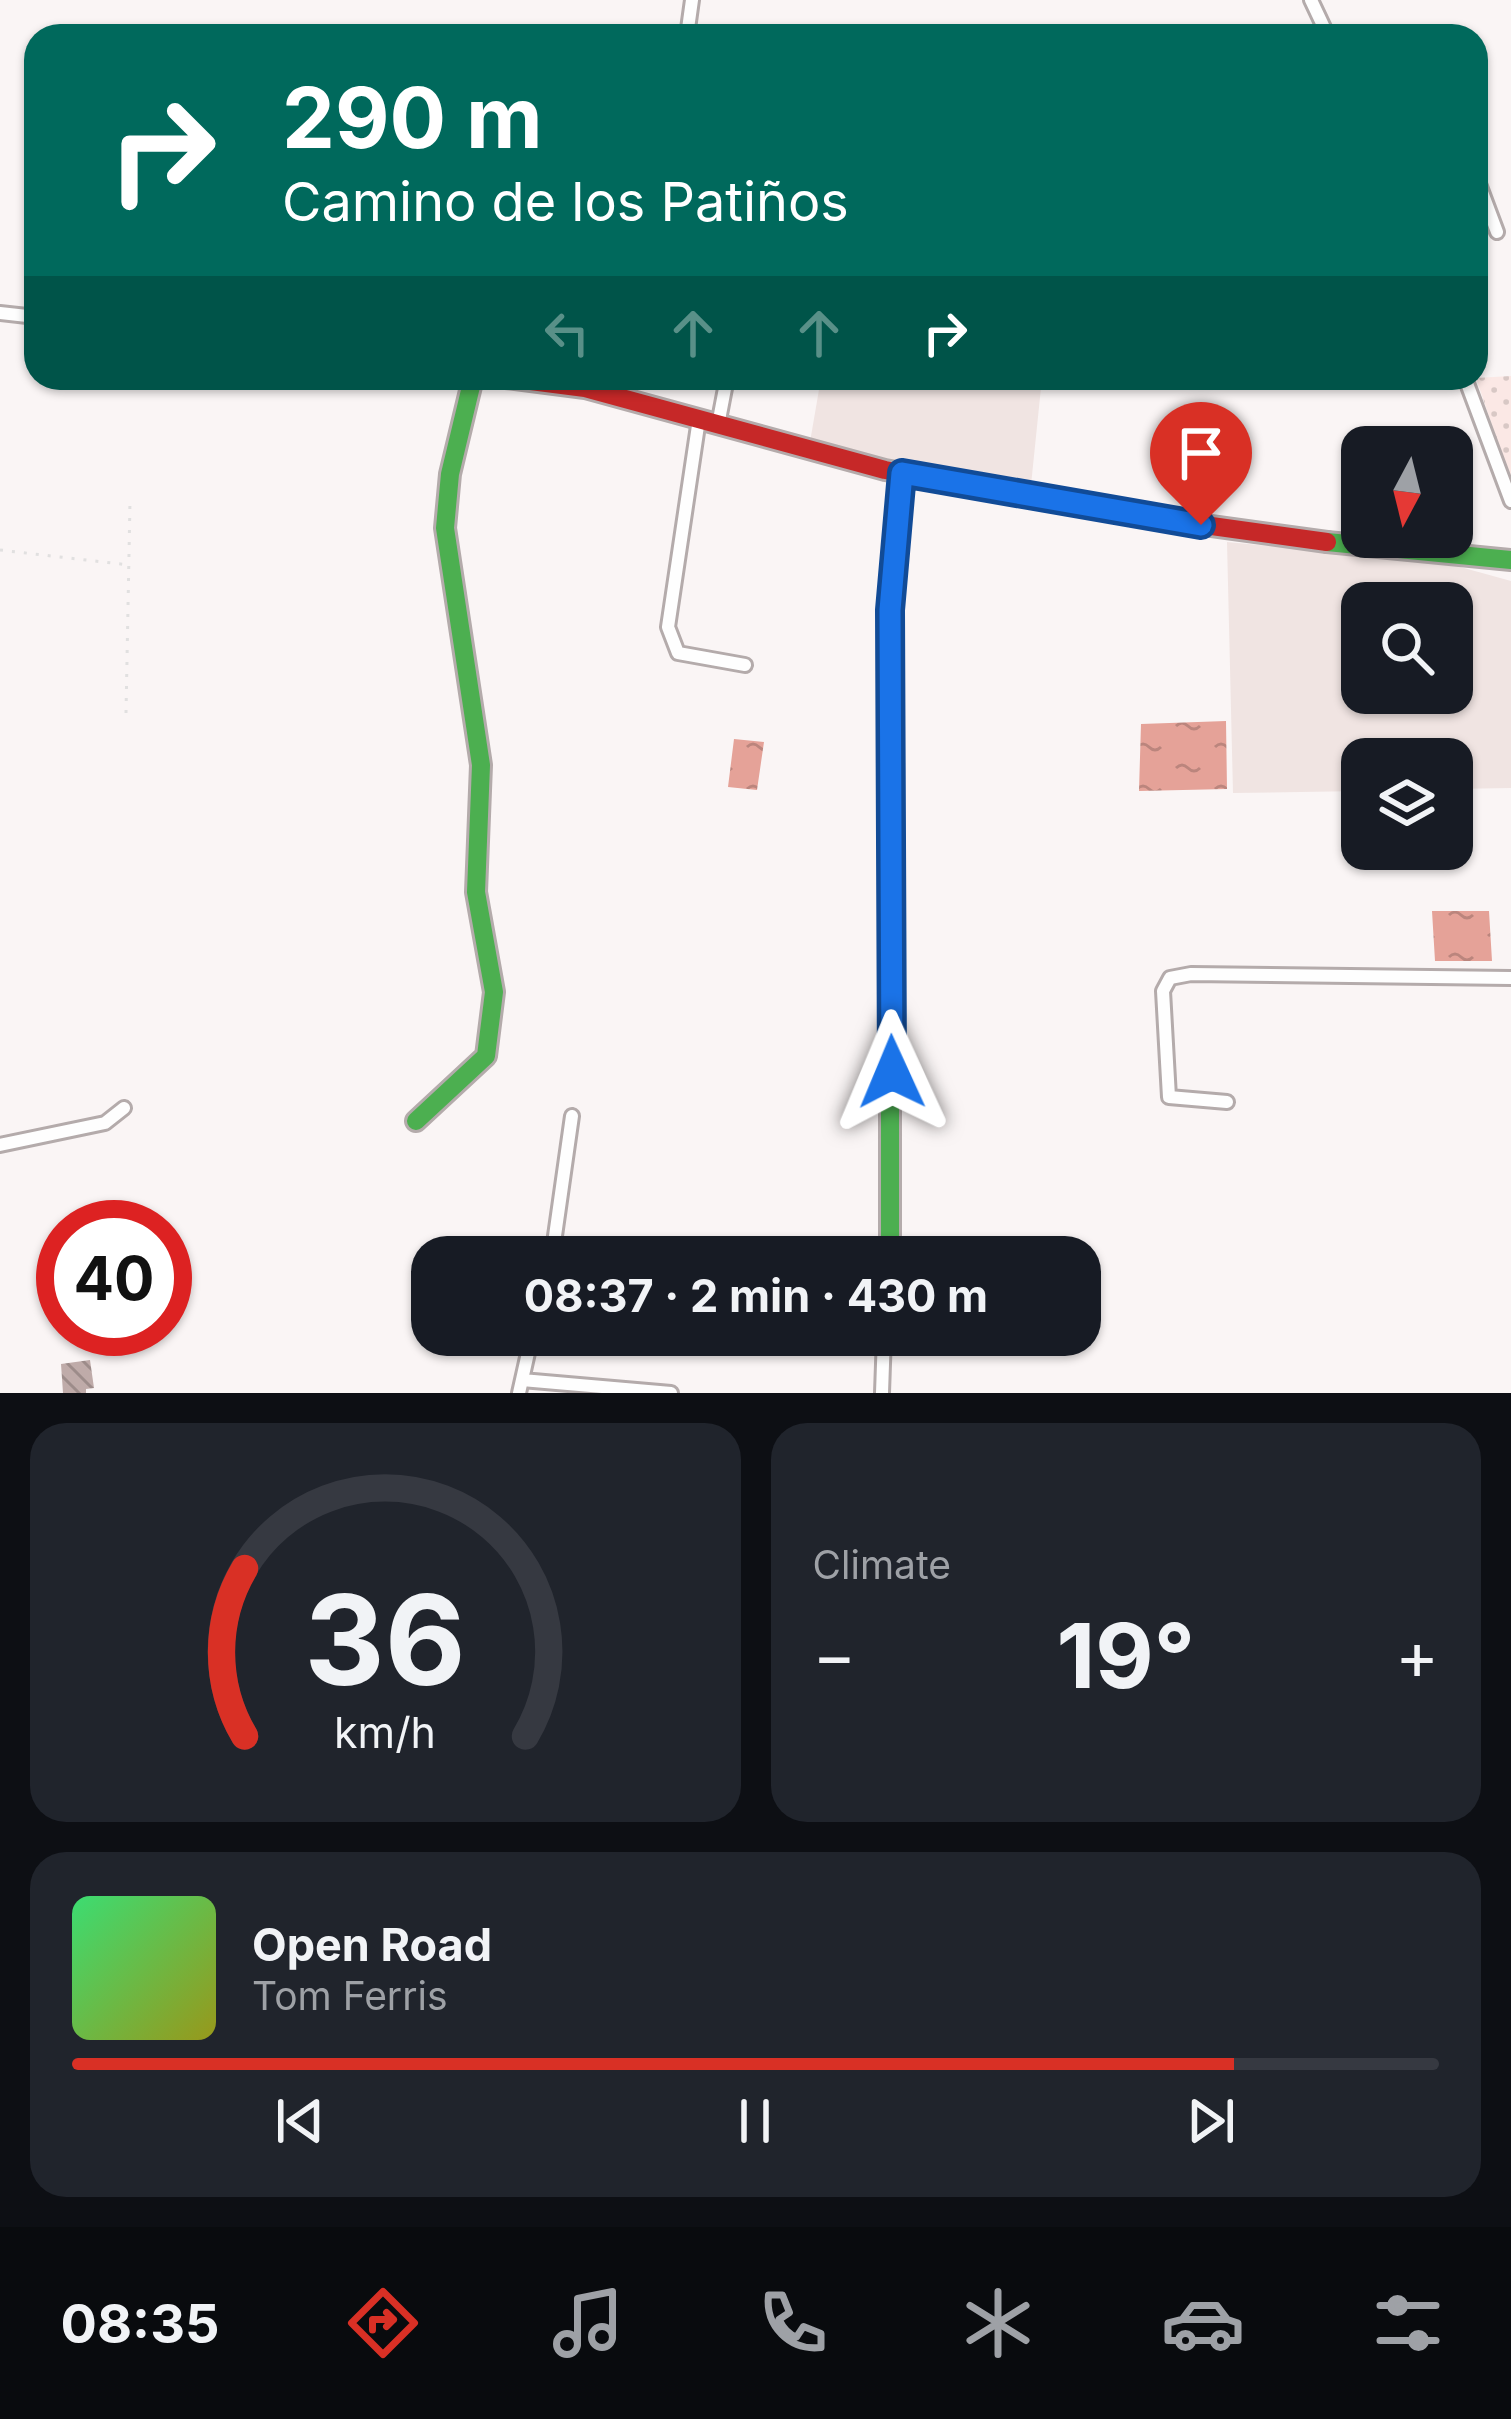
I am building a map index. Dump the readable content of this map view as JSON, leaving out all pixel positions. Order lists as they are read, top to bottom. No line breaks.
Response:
{"north":"bottom","page":{"turn":["290 m","Camino de los Patiños"],"limit":"40","trip":"08:37 · 2 min · 430 m","tile":"Climate","heat":["−","19°","+"],"song":["Open Road","Tom Ferris"],"tabs":"08:35","gauge":["36","km/h"]}}
